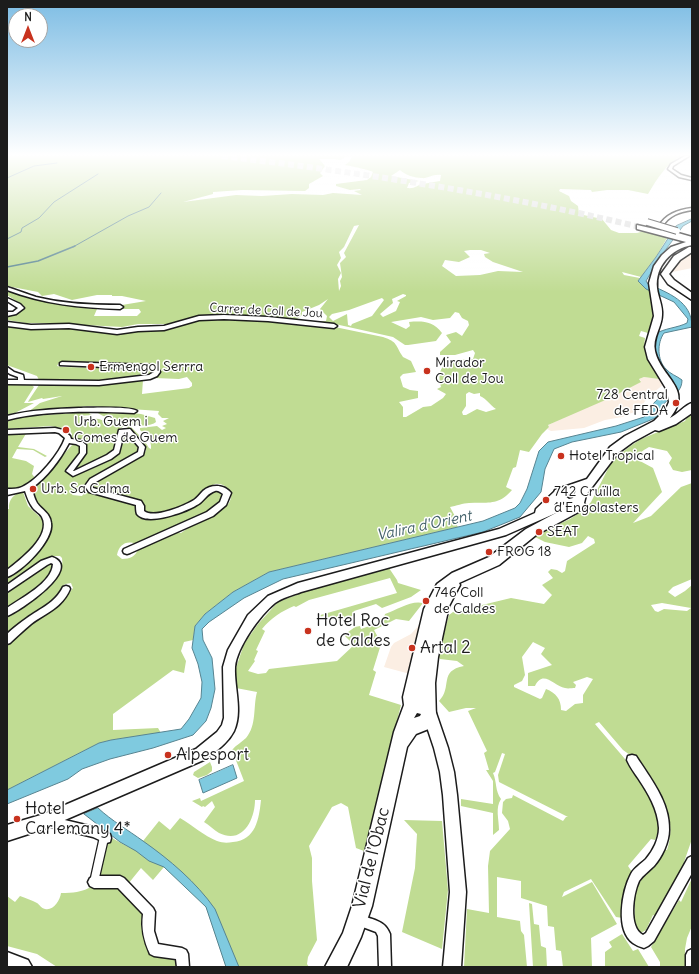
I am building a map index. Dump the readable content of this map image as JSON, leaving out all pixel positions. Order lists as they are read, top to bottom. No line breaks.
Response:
{"streets":{"highway":["Vial de l'Obac"],"street":["Carrer de Coll de Jou"]},"water":["Valira d'Orient"],"places":["Ermengol Serrra","Mirador Coll de Jou","728 Central de FEDA","Urb. Guem i Comes de Guem","Hotel Tropical","Urb. Sa Calma","742 Cruïlla d'Engolasters","SEAT","FROG 18","746 Coll de Caldes","Hotel Roc de Caldes","Artal 2","Alpesport","Hotel Carlemany 4*"],"north":"top"}
